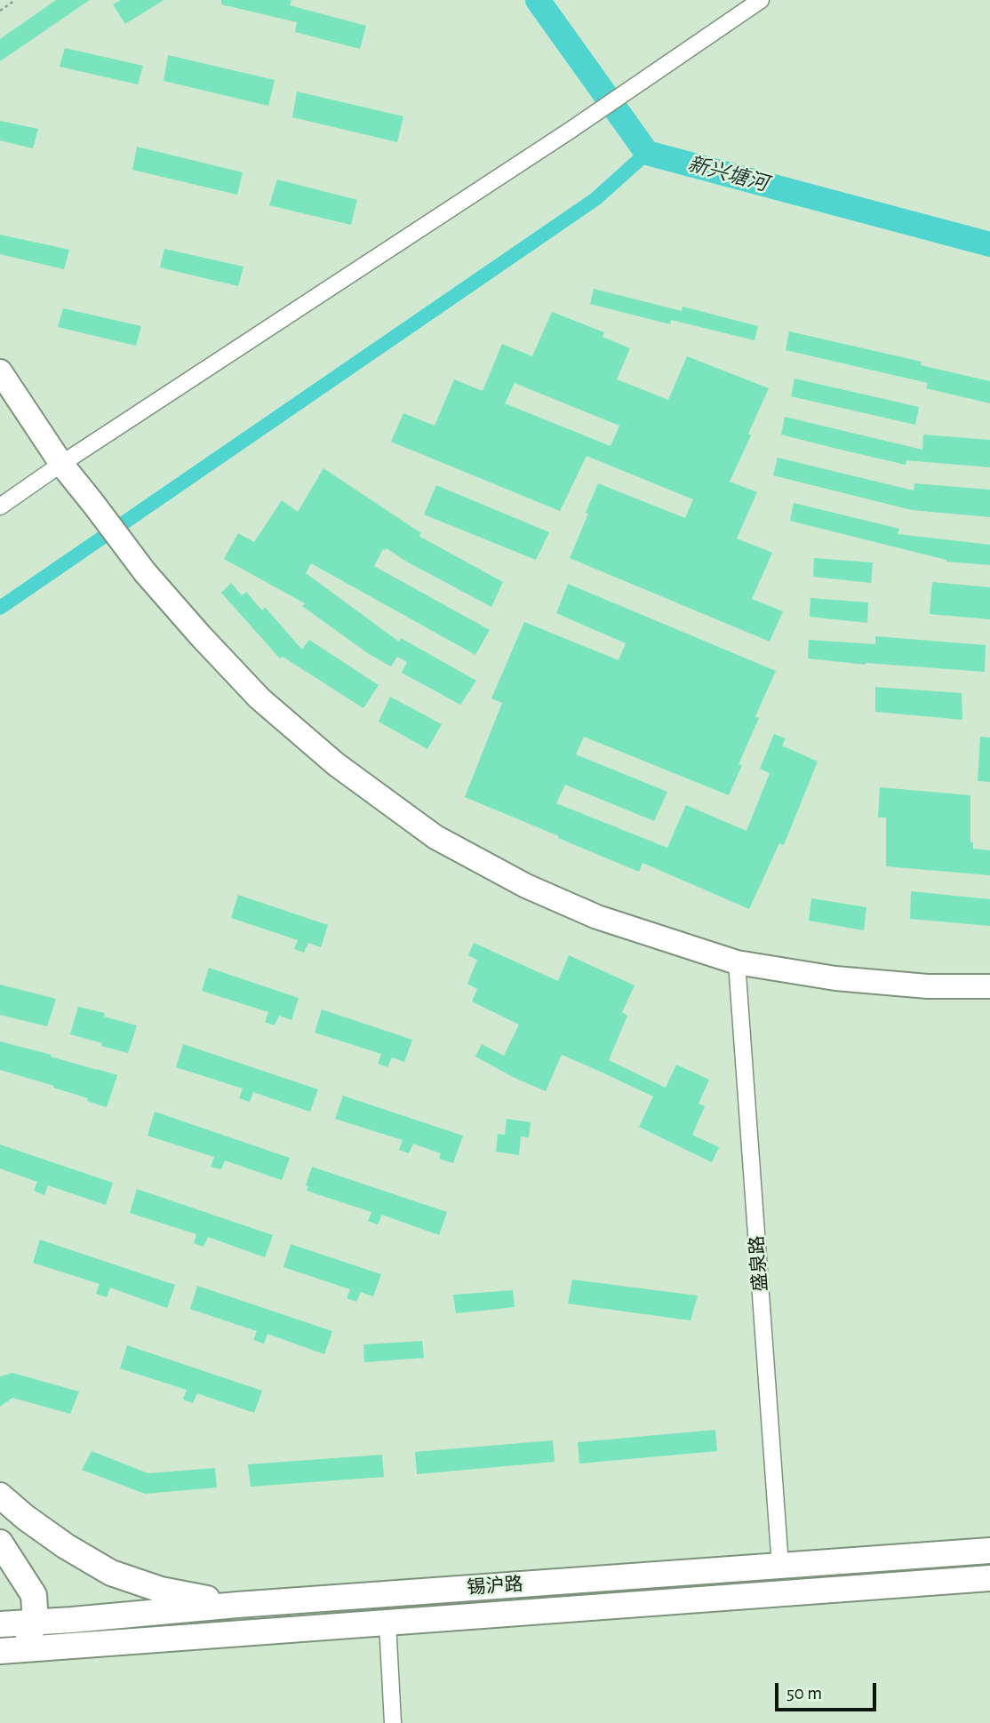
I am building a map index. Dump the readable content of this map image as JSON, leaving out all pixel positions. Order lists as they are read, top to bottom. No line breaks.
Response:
{"streets":{"main road":["锡沪路"],"street":["盛泉路"]},"crossings":[["盛泉路","锡沪路"]],"water":["新兴塘河"],"scale_bar":"50 m"}
